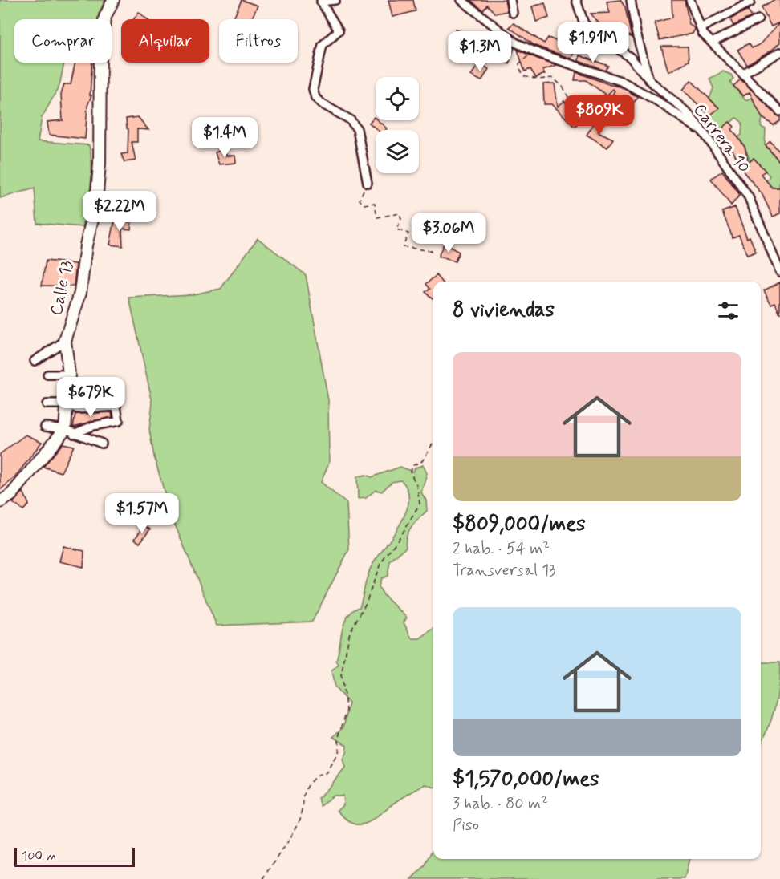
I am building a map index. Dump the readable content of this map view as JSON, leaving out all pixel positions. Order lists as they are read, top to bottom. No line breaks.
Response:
{"streets":{"street":["Carrera 10","Calle 13"]},"scale_bar":"100 m","page":{"chip":["Comprar","Alquilar","Filtros"],"price":["$1.91M","$1.3M","$809K","$1.4M","$2.22M","$3.06M","$679K","$1.57M"],"heading":"8 viviendas","list":[{"name":"$809,000/mes","note":"2 hab. · 54 m² · Transversal 13"},{"name":"$1,570,000/mes","note":"3 hab. · 80 m² · Piso"}],"scale":"100 m"}}
